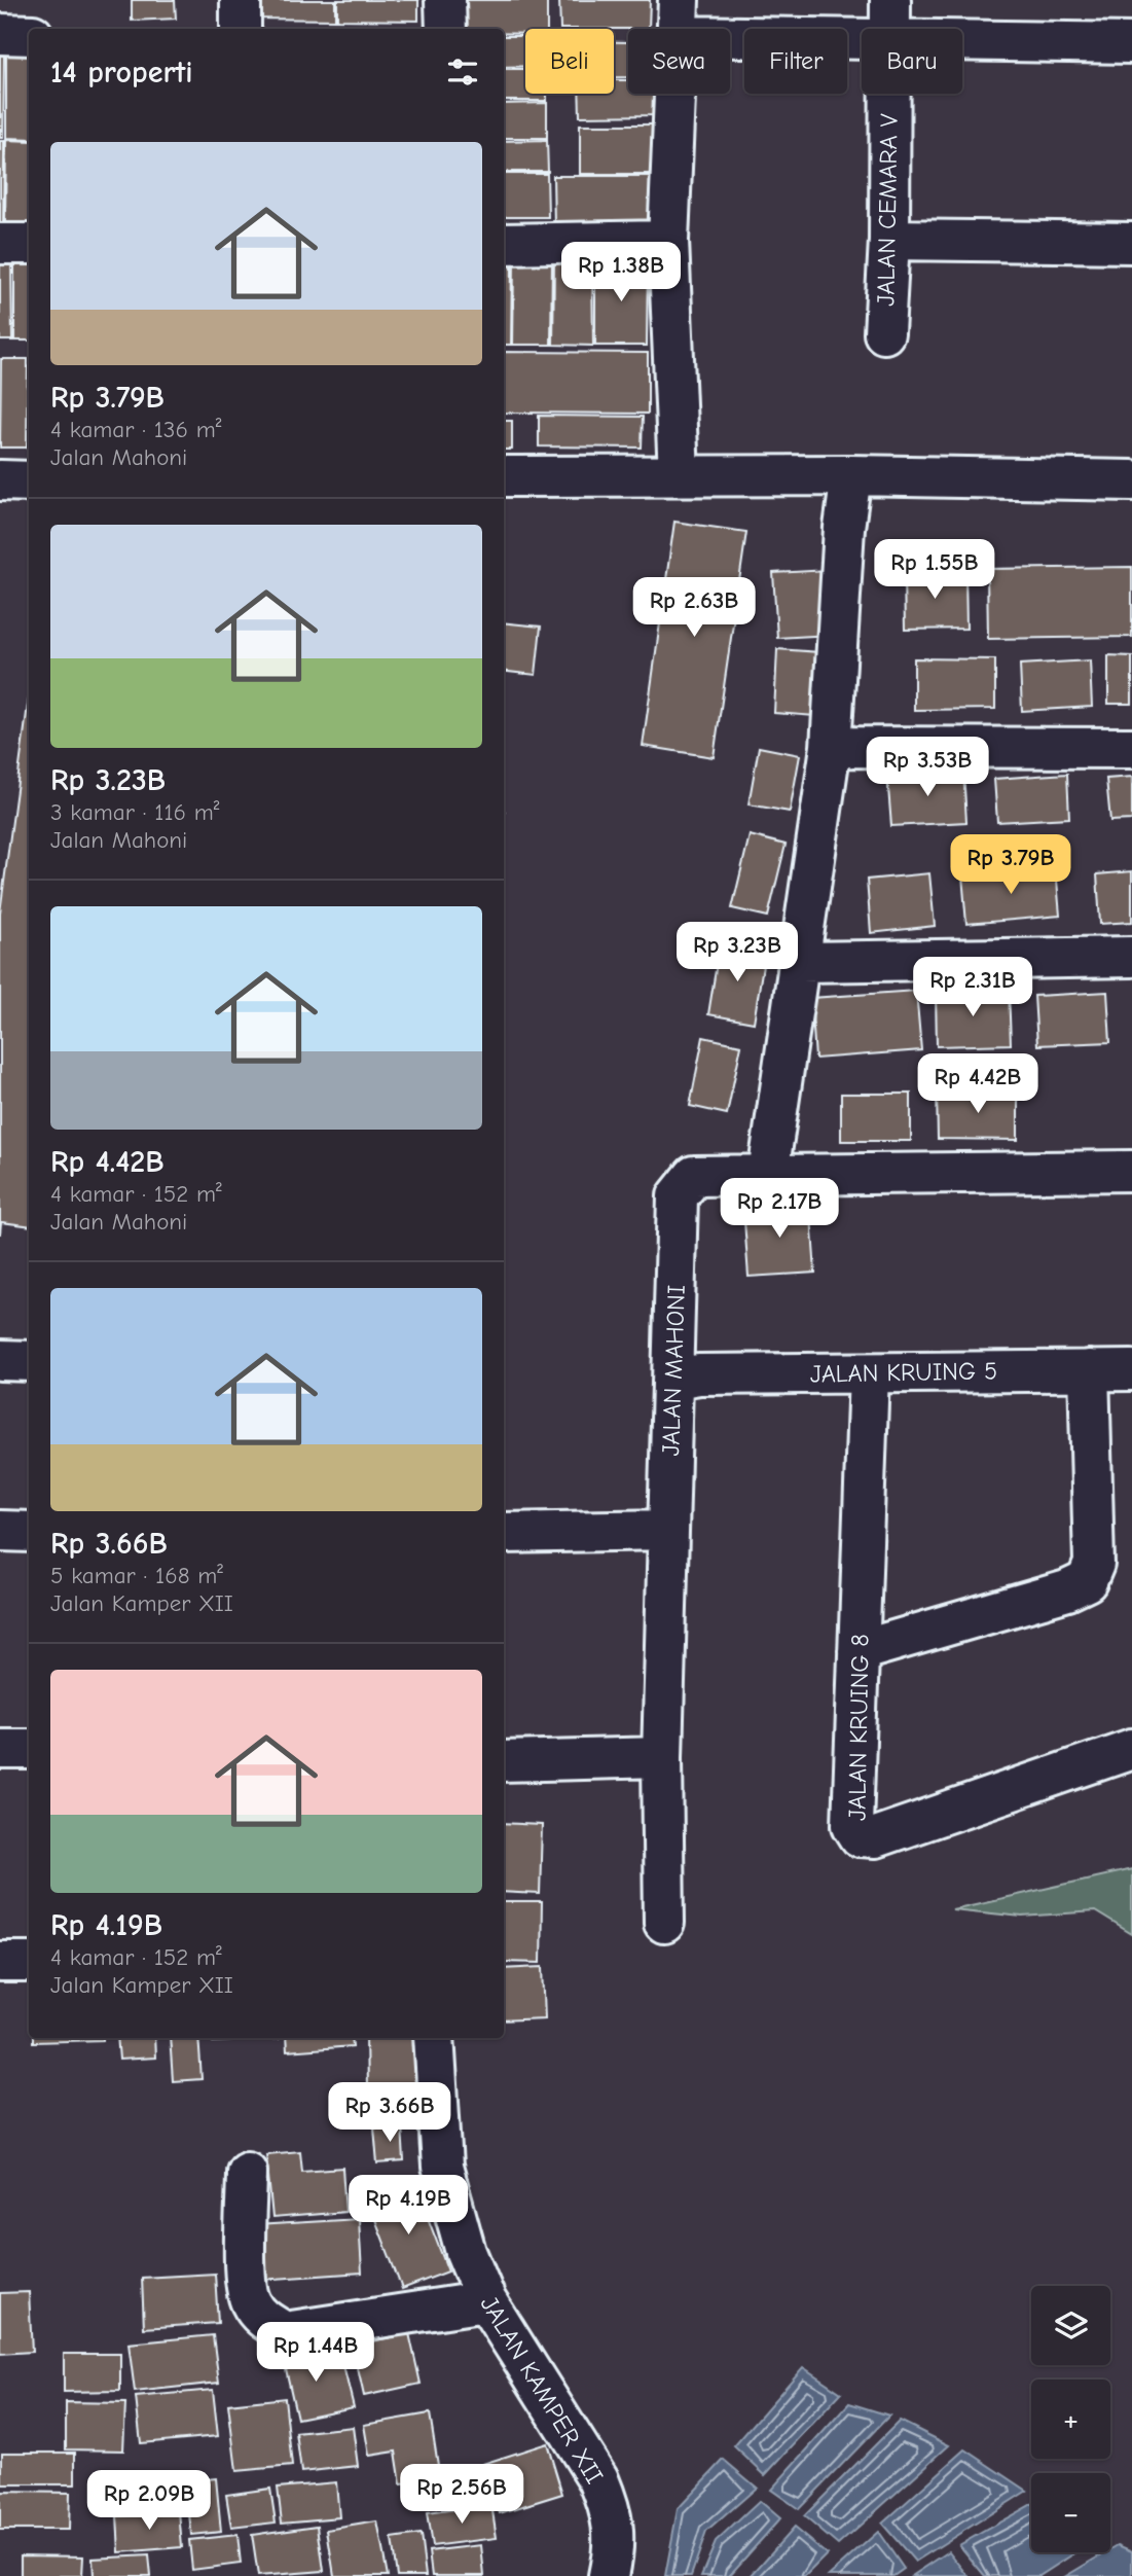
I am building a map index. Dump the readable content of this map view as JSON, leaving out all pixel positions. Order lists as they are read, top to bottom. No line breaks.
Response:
{"streets":{"street":["JALAN CEMARA V","JALAN MAHONI","JALAN KRUING 5","JALAN KRUING 8","JALAN KAMPER XII"]},"crossings":[["JALAN MAHONI","JALAN KRUING 5"],["JALAN KRUING 5","JALAN KRUING 8"]],"page":{"chip":["Beli","Sewa","Filter","Baru"],"heading":"14 properti","list":[{"name":"Rp 3.79B","note":"4 kamar · 136 m² · Jalan Mahoni"},{"name":"Rp 3.23B","note":"3 kamar · 116 m² · Jalan Mahoni"},{"name":"Rp 4.42B","note":"4 kamar · 152 m² · Jalan Mahoni"},{"name":"Rp 3.66B","note":"5 kamar · 168 m² · Jalan Kamper XII"},{"name":"Rp 4.19B","note":"4 kamar · 152 m² · Jalan Kamper XII"}],"price":["Rp 1.38B","Rp 1.55B","Rp 2.63B","Rp 3.53B","Rp 3.79B","Rp 3.23B","Rp 2.31B","Rp 4.42B","Rp 2.17B","Rp 3.66B","Rp 4.19B","Rp 1.44B","Rp 2.56B","Rp 2.09B"],"map_buttons":["+","−"]}}
